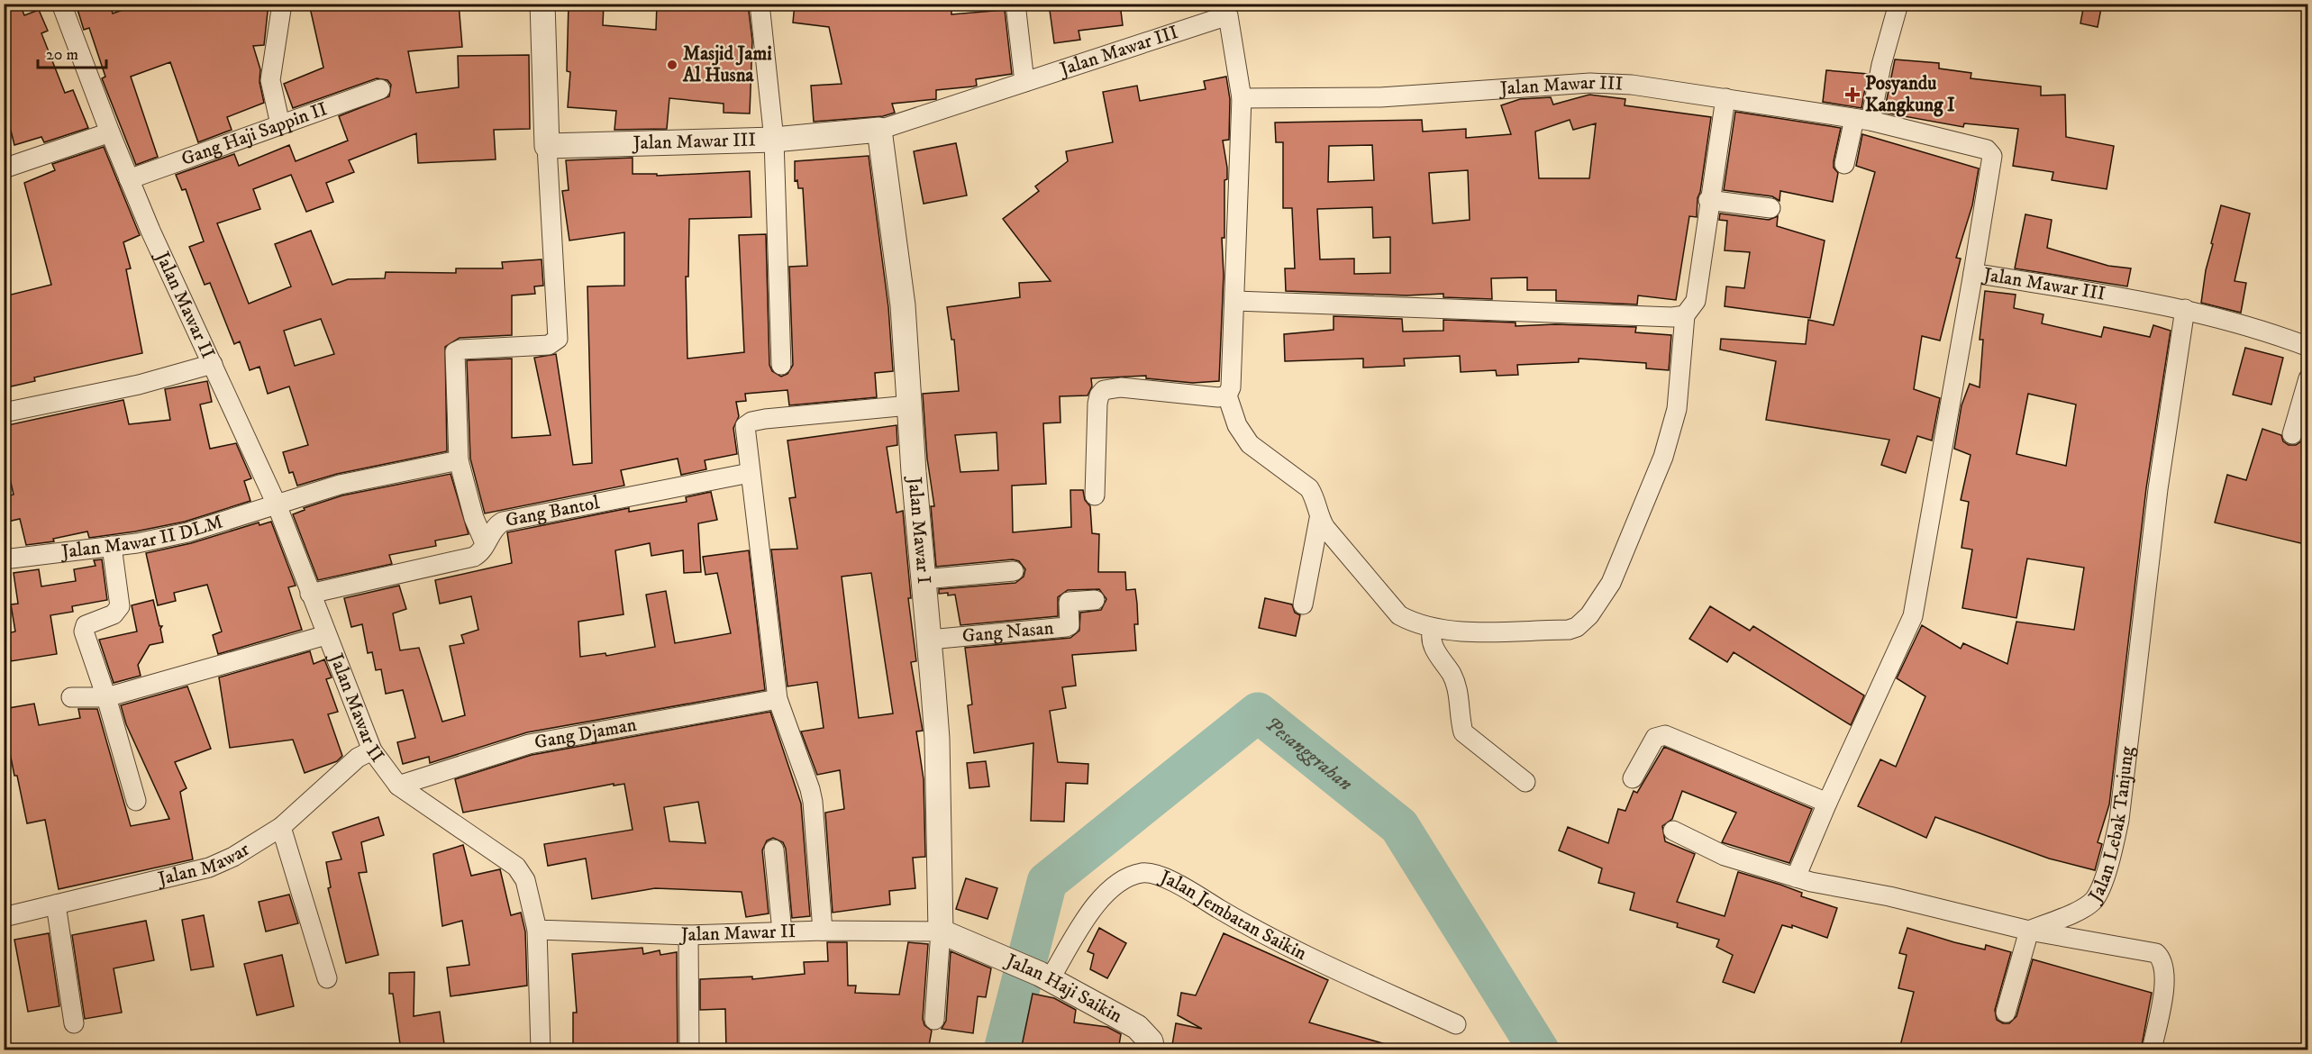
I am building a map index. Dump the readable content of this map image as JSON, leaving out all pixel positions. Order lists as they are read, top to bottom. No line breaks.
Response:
{"streets":{"street":["Jalan Mawar III","Gang Haji Sappin II","Jalan Mawar II","Gang Bantol","Jalan Mawar I","Jalan Mawar II DLM","Gang Nasan","Gang Djaman","Jalan Lebak Tanjung","Jalan Mawar","Jalan Jembatan Saikin","Jalan Haji Saikin"]},"crossings":[["Jalan Mawar III","Jalan Mawar I"],["Jalan Mawar III","Jalan Lebak Tanjung"],["Gang Haji Sappin II","Jalan Mawar II"],["Jalan Mawar II","Gang Bantol"],["Jalan Mawar II","Jalan Mawar I"],["Jalan Mawar II","Jalan Mawar II DLM"],["Jalan Mawar II","Gang Djaman"],["Jalan Mawar II","Jalan Mawar"],["Jalan Mawar II","Jalan Haji Saikin"],["Jalan Mawar I","Gang Nasan"],["Jalan Jembatan Saikin","Jalan Haji Saikin"]],"water":["Pesanggrahan"],"places":{"other":["Masjid Jami Al Husna"],"health":["Posyandu Kangkung I"]},"scale_bar":"20 m"}
